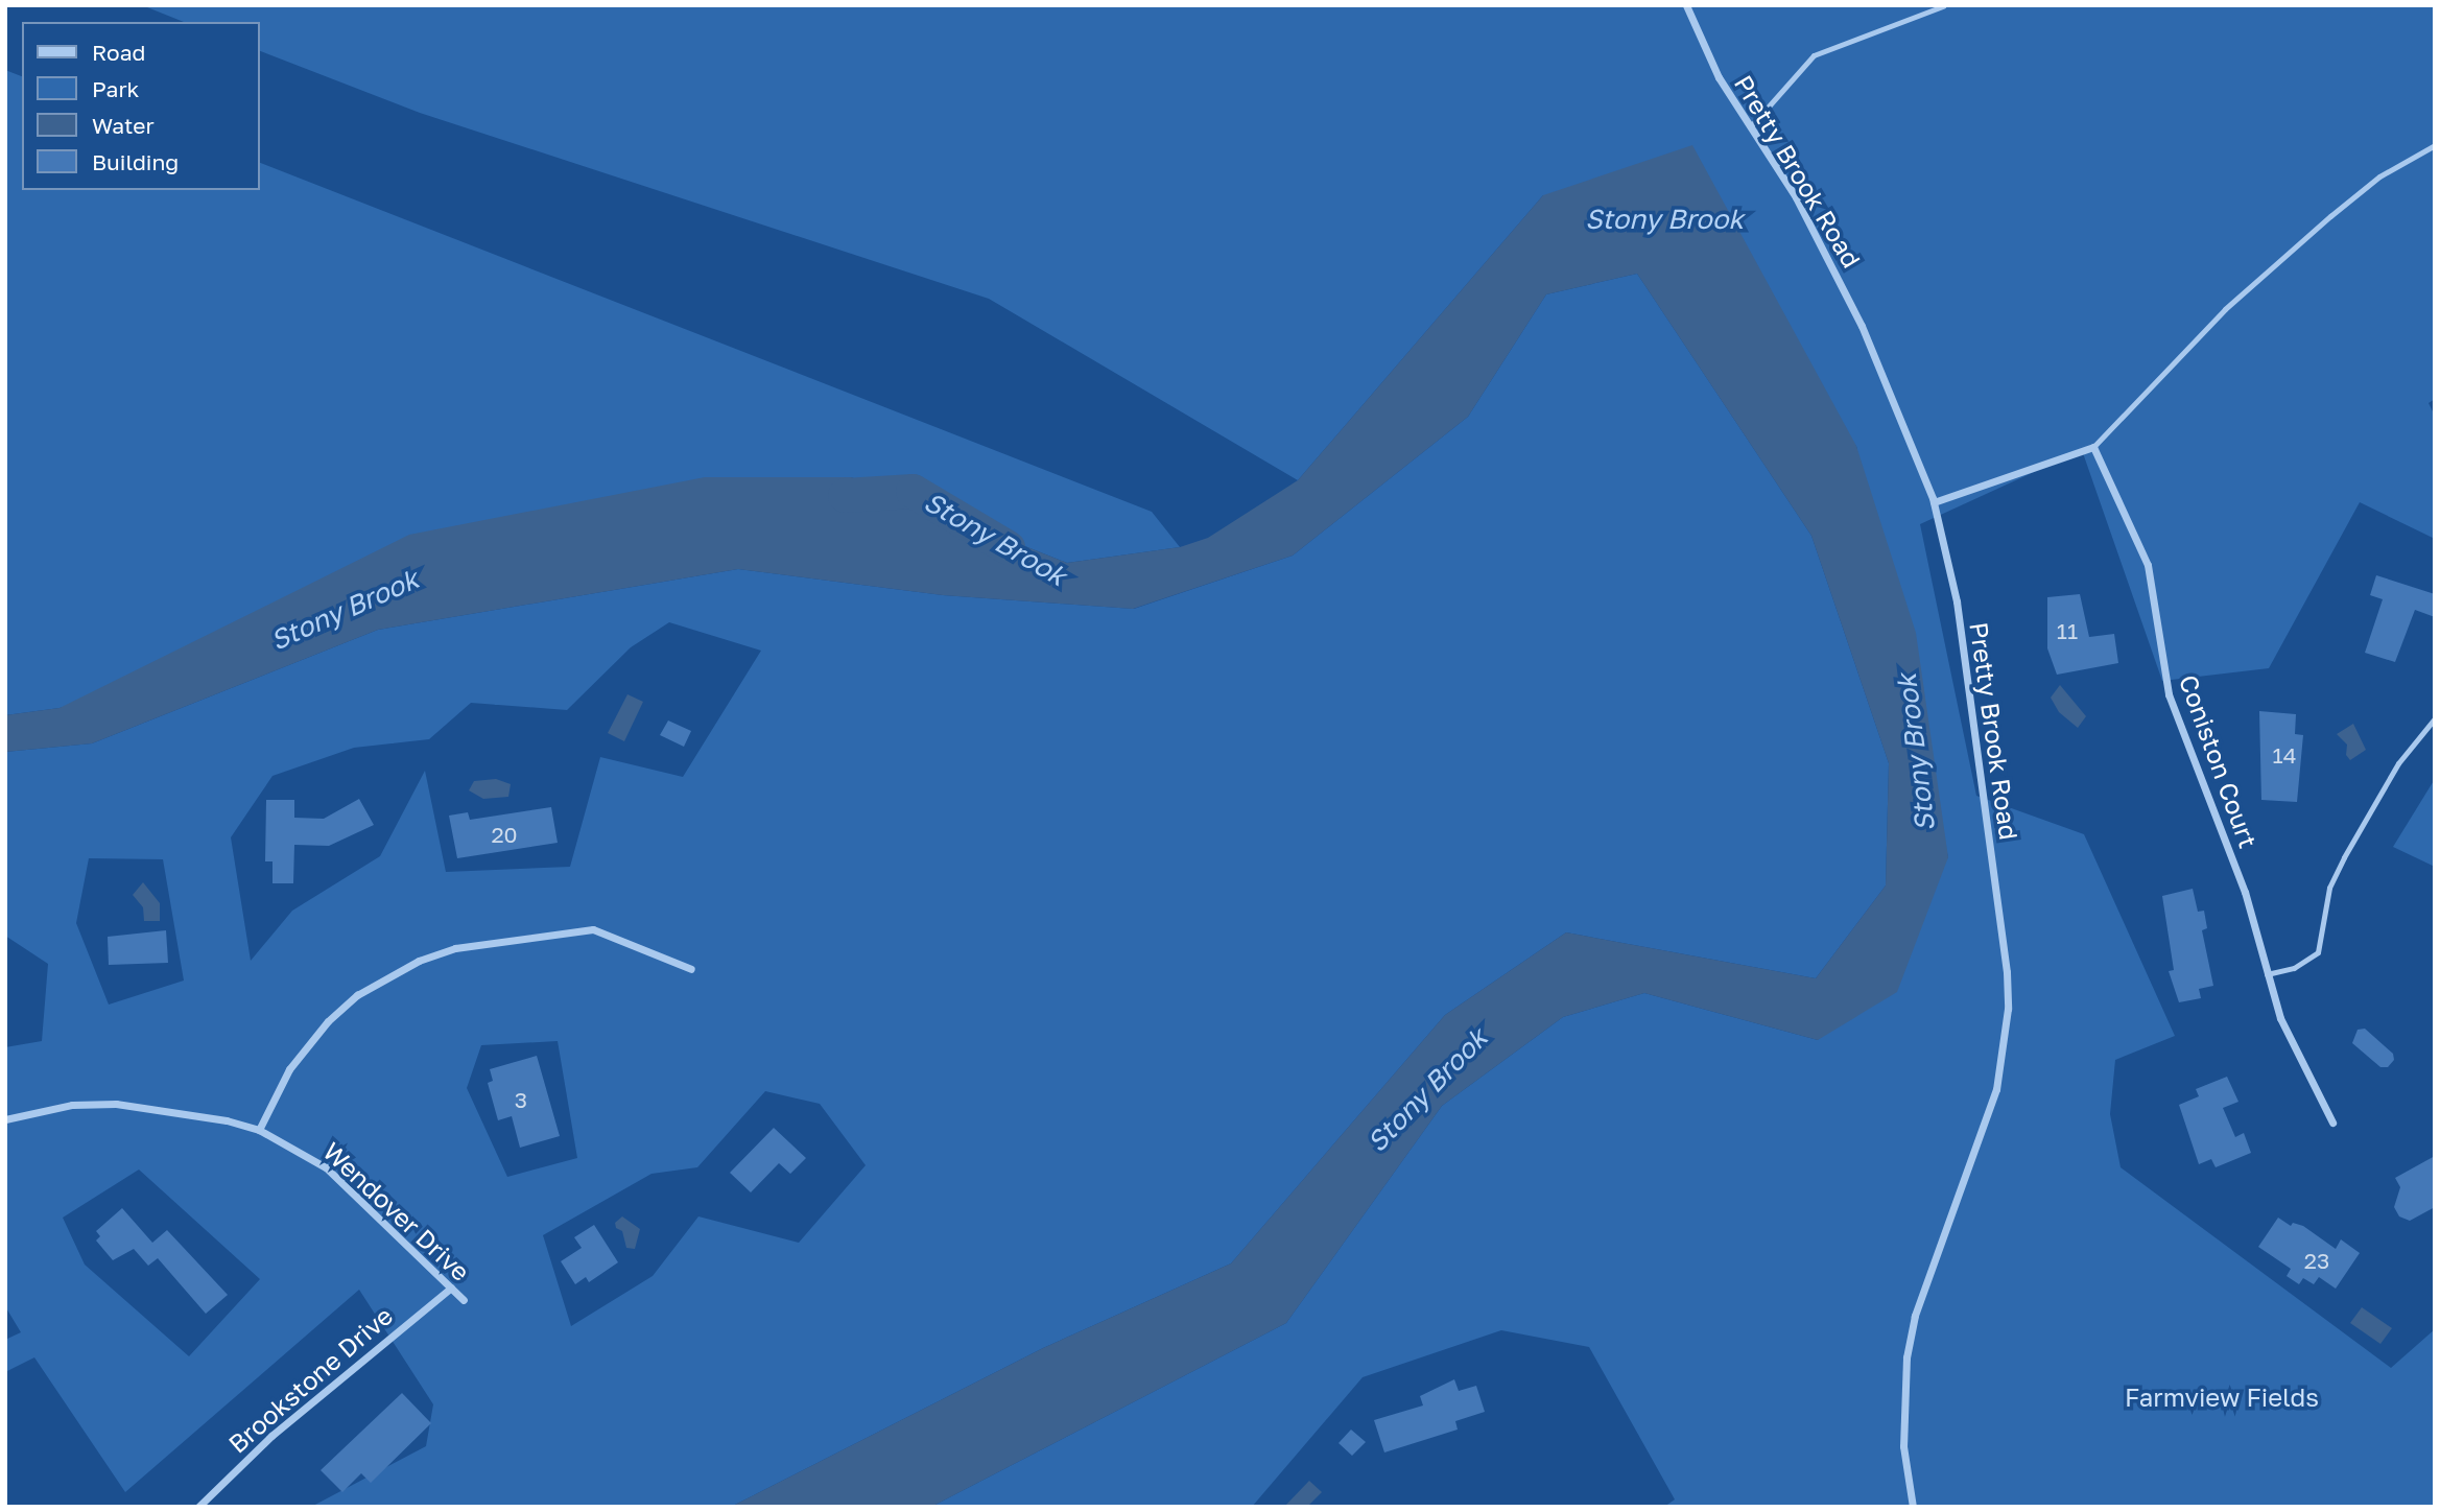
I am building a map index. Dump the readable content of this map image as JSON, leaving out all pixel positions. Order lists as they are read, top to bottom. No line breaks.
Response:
{"streets":{"street":["Pretty Brook Road","Coniston Court","Wendover Drive","Brookstone Drive"]},"crossings":[["Wendover Drive","Brookstone Drive"]],"water":["Stony Brook"],"parks":["Farmview Fields"],"house_numbers":["11","14","20","3","23"],"legend":["Road","Park","Water","Building"]}
